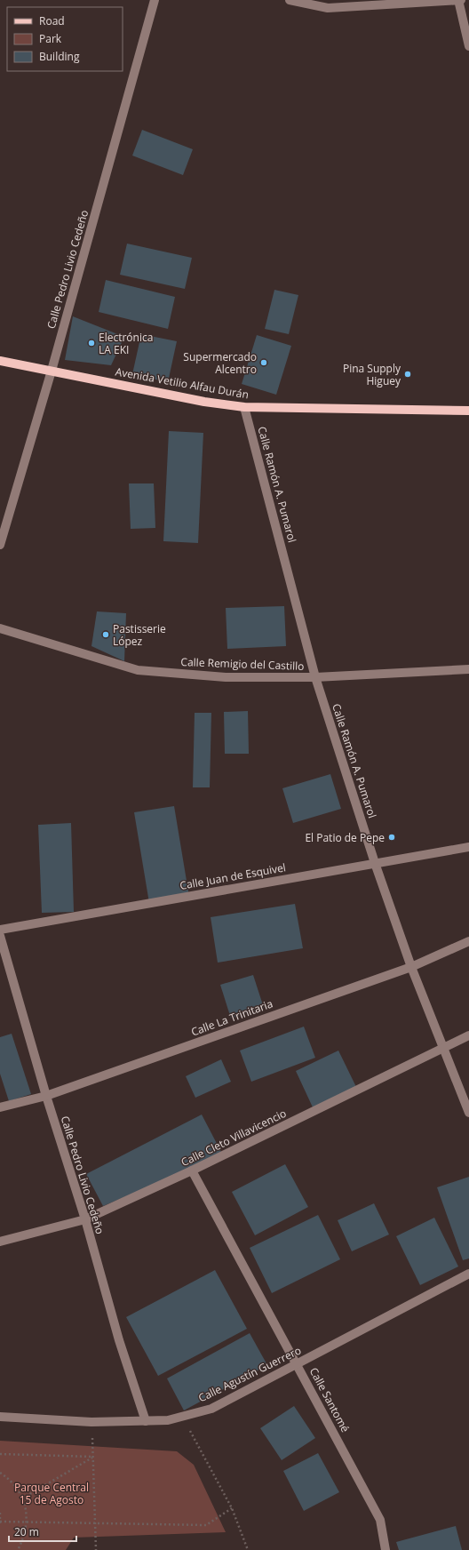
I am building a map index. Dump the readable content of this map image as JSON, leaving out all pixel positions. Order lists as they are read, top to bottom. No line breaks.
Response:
{"streets":{"main road":["Avenida Vetilio Alfau Durán"],"street":["Calle Pedro Livio Cedeño","Calle Ramón A. Pumarol","Calle Remigio del Castillo","Calle Juan de Esquivel","Calle La Trinitaria","Calle Cleto Villavicencio","Calle Agustín Guerrero","Calle Santomé"]},"crossings":[["Calle Pedro Livio Cedeño","Avenida Vetilio Alfau Durán"],["Calle Pedro Livio Cedeño","Calle La Trinitaria"],["Calle Pedro Livio Cedeño","Calle Cleto Villavicencio"],["Calle Pedro Livio Cedeño","Calle Agustín Guerrero"],["Avenida Vetilio Alfau Durán","Calle Ramón A. Pumarol"],["Calle Ramón A. Pumarol","Calle Remigio del Castillo"],["Calle Ramón A. Pumarol","Calle Juan de Esquivel"],["Calle Ramón A. Pumarol","Calle La Trinitaria"],["Calle Ramón A. Pumarol","Calle Cleto Villavicencio"],["Calle Cleto Villavicencio","Calle Santomé"],["Calle Agustín Guerrero","Calle Santomé"]],"parks":["Parque Central 15 de Agosto"],"places":["Electrónica LA EKI","Supermercado Alcentro","Pina Supply Higuey","Pastisserie López","El Patio de Pepe"],"legend":["Road","Park","Building"],"scale_bar":"20 m"}
